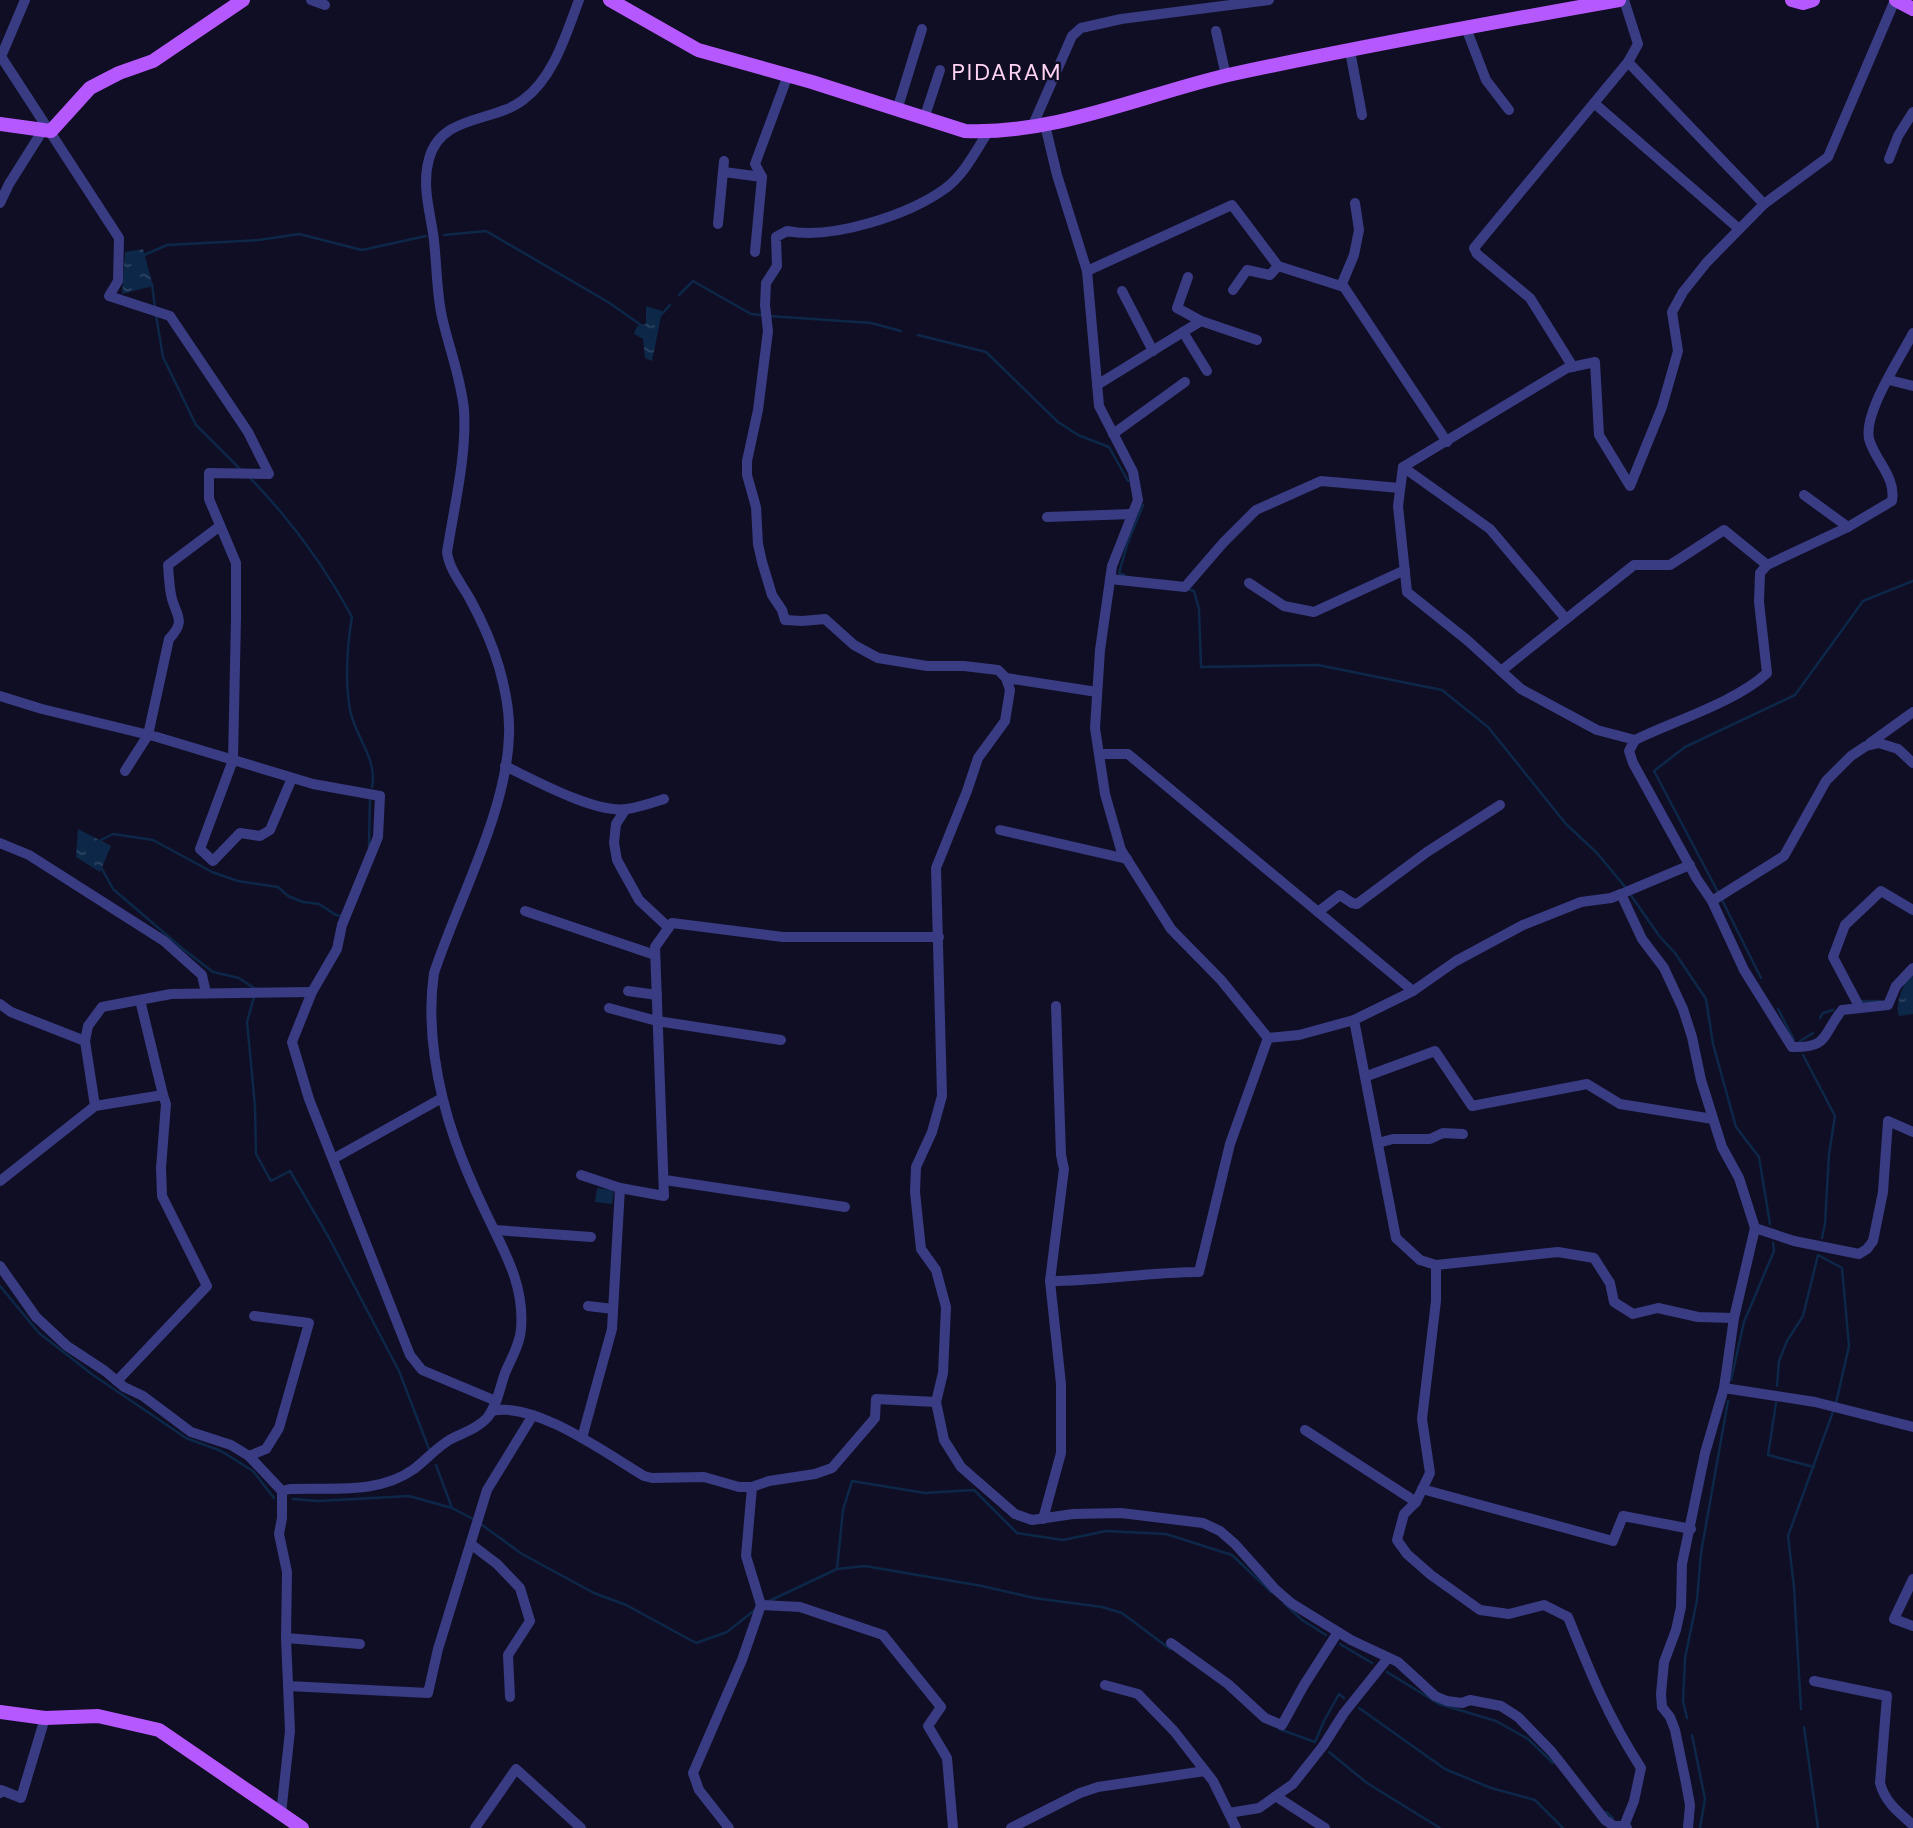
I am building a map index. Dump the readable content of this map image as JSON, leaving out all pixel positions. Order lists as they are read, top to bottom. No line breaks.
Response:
{"districts":["PIDARAM"]}
